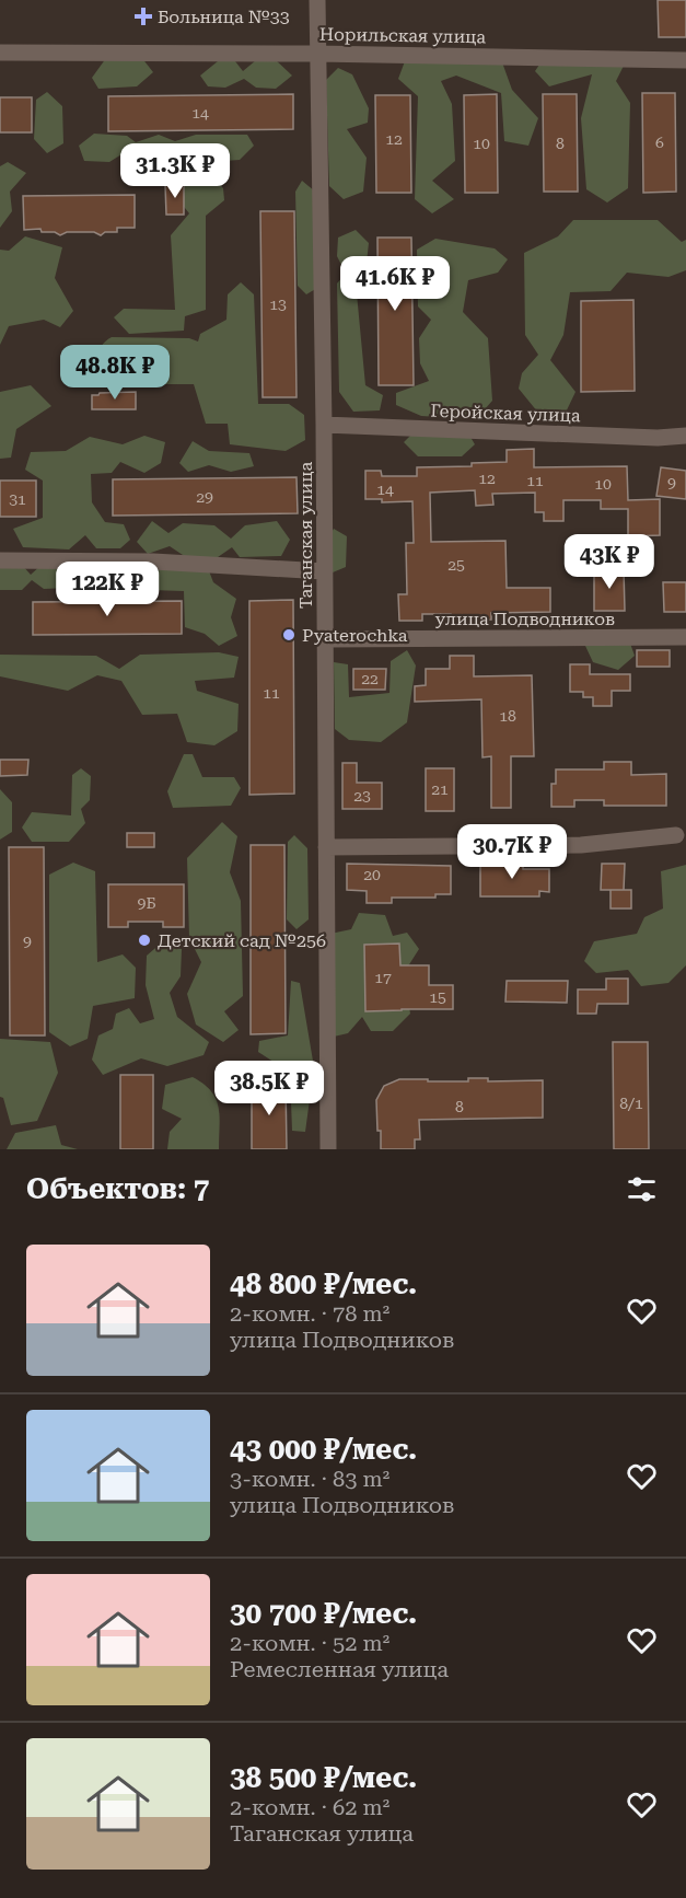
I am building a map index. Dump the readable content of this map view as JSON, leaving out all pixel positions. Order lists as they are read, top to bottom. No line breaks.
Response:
{"streets":{"street":["Норильская улица","Геройская улица","Таганская улица","улица Подводников"]},"crossings":[["Норильская улица","Таганская улица"],["Геройская улица","Таганская улица"],["Таганская улица","улица Подводников"]],"places":{"health":["Больница №33"],"other":["Pyaterochka","Детский сад №256"]},"house_numbers":["14","12","6","10","8","13","12","11","9","10","14","29","31","25","22","11","18","21","23","20","9Б","9","17","15","8/1","8"],"page":{"price":["31.3K ₽","41.6K ₽","48.8K ₽","43K ₽","122K ₽","30.7K ₽","38.5K ₽"],"heading":"Объектов: 7","list":[{"name":"48 800 ₽/мес.","note":"2-комн. · 78 m² · улица Подводников"},{"name":"43 000 ₽/мес.","note":"3-комн. · 83 m² · улица Подводников"},{"name":"30 700 ₽/мес.","note":"2-комн. · 52 m² · Ремесленная улица"},{"name":"38 500 ₽/мес.","note":"2-комн. · 62 m² · Таганская улица"}]}}
